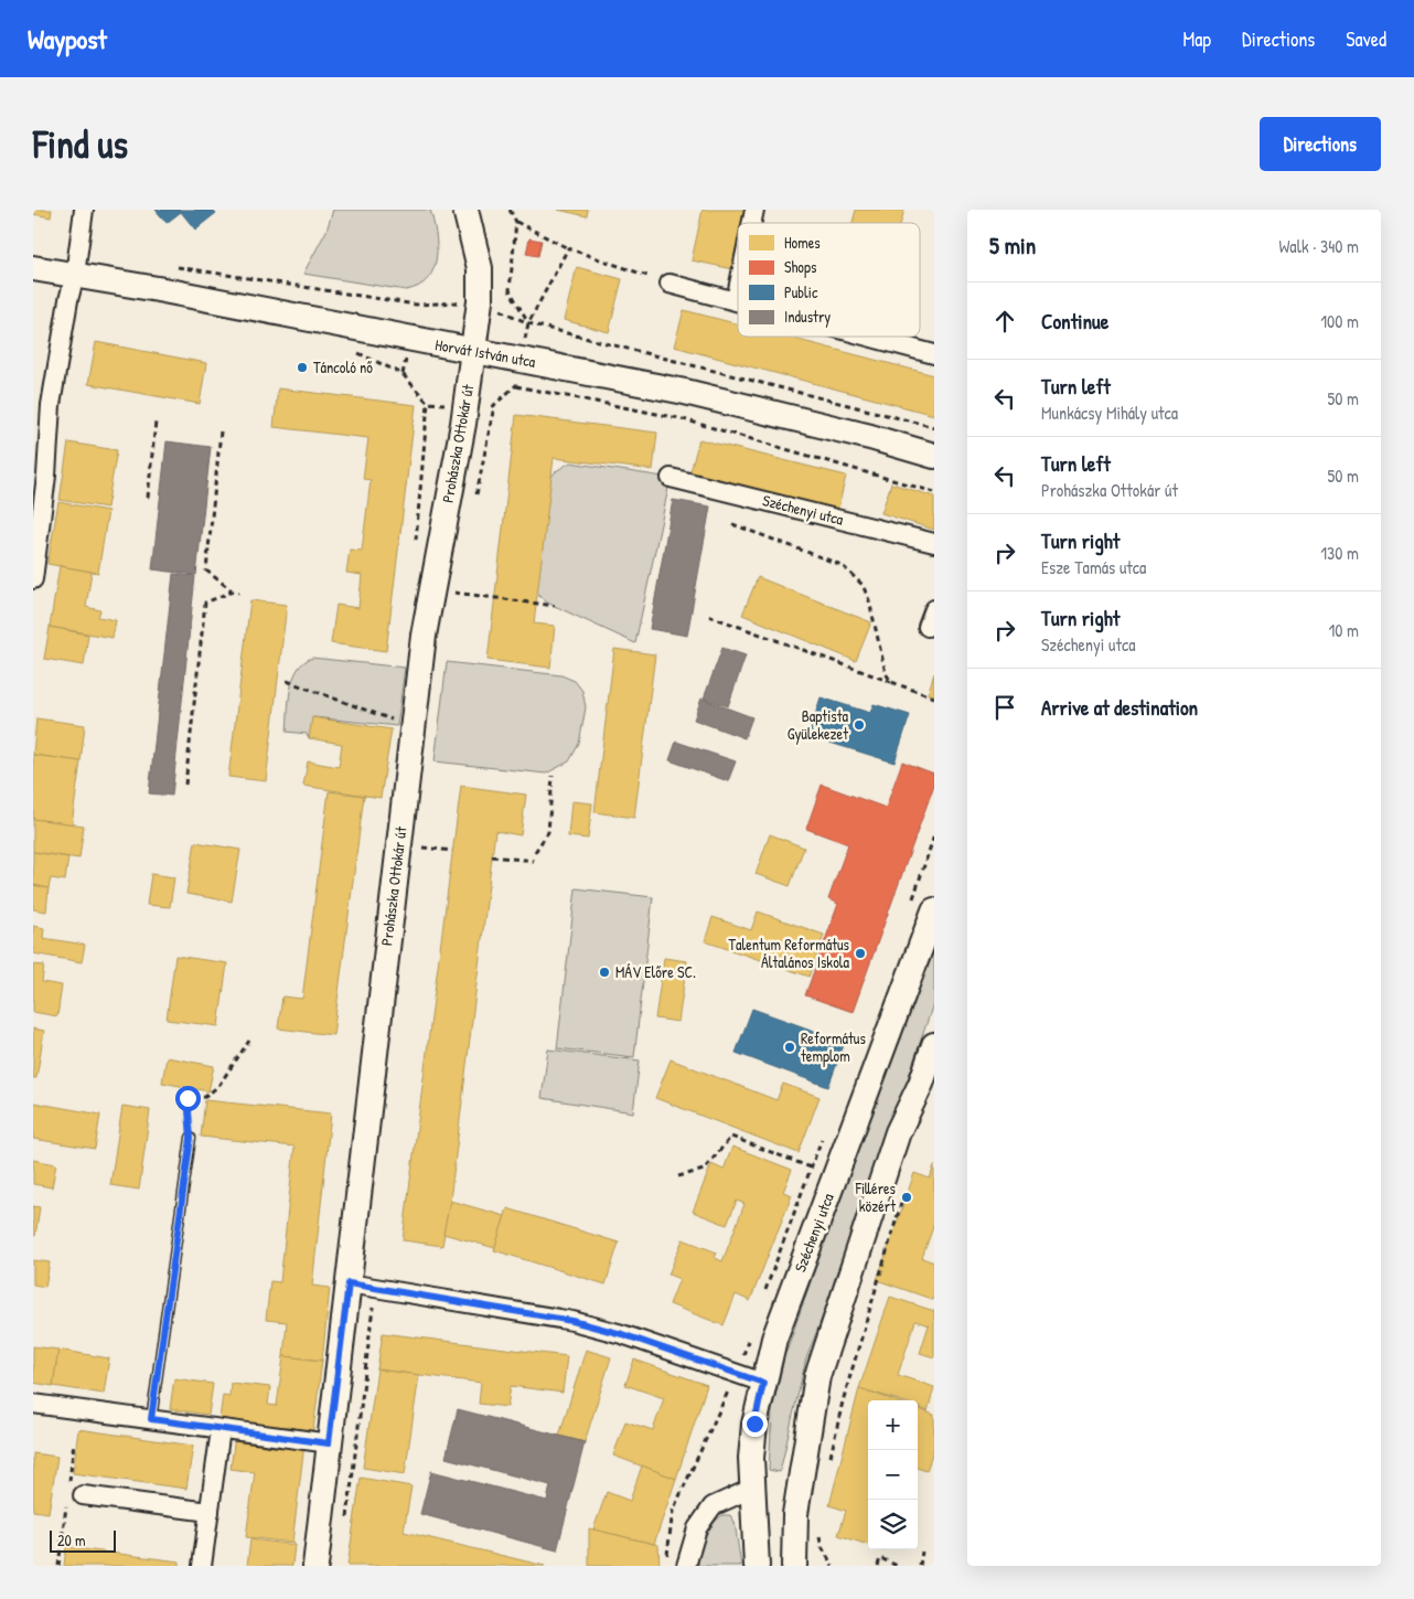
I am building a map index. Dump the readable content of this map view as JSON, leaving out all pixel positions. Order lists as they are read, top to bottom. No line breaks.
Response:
{"streets":{"main road":["Horvát István utca","Prohászka Ottokár út","Széchenyi utca"]},"crossings":[["Horvát István utca","Prohászka Ottokár út"]],"places":["Táncoló nő","Baptista Gyülekezet","Talentum Református Általános Iskola","MÁV Előre SC.","Református templom","Filléres közért"],"legend":["Homes","Shops","Public","Industry"],"scale_bar":"20 m","page":{"header":"Waypost","nav":["Map","Directions","Saved"],"buttons":"Directions","title":"Find us","heading":["5 min","Walk · 340 m"],"list":[["Continue","100 m"],["Turn left","Munkácsy Mihály utca","50 m"],["Turn left","Prohászka Ottokár út","50 m"],["Turn right","Esze Tamás utca","130 m"],["Turn right","Széchenyi utca","10 m"],"Arrive at destination"],"map_buttons":["+","−"],"scale":"20 m"}}
